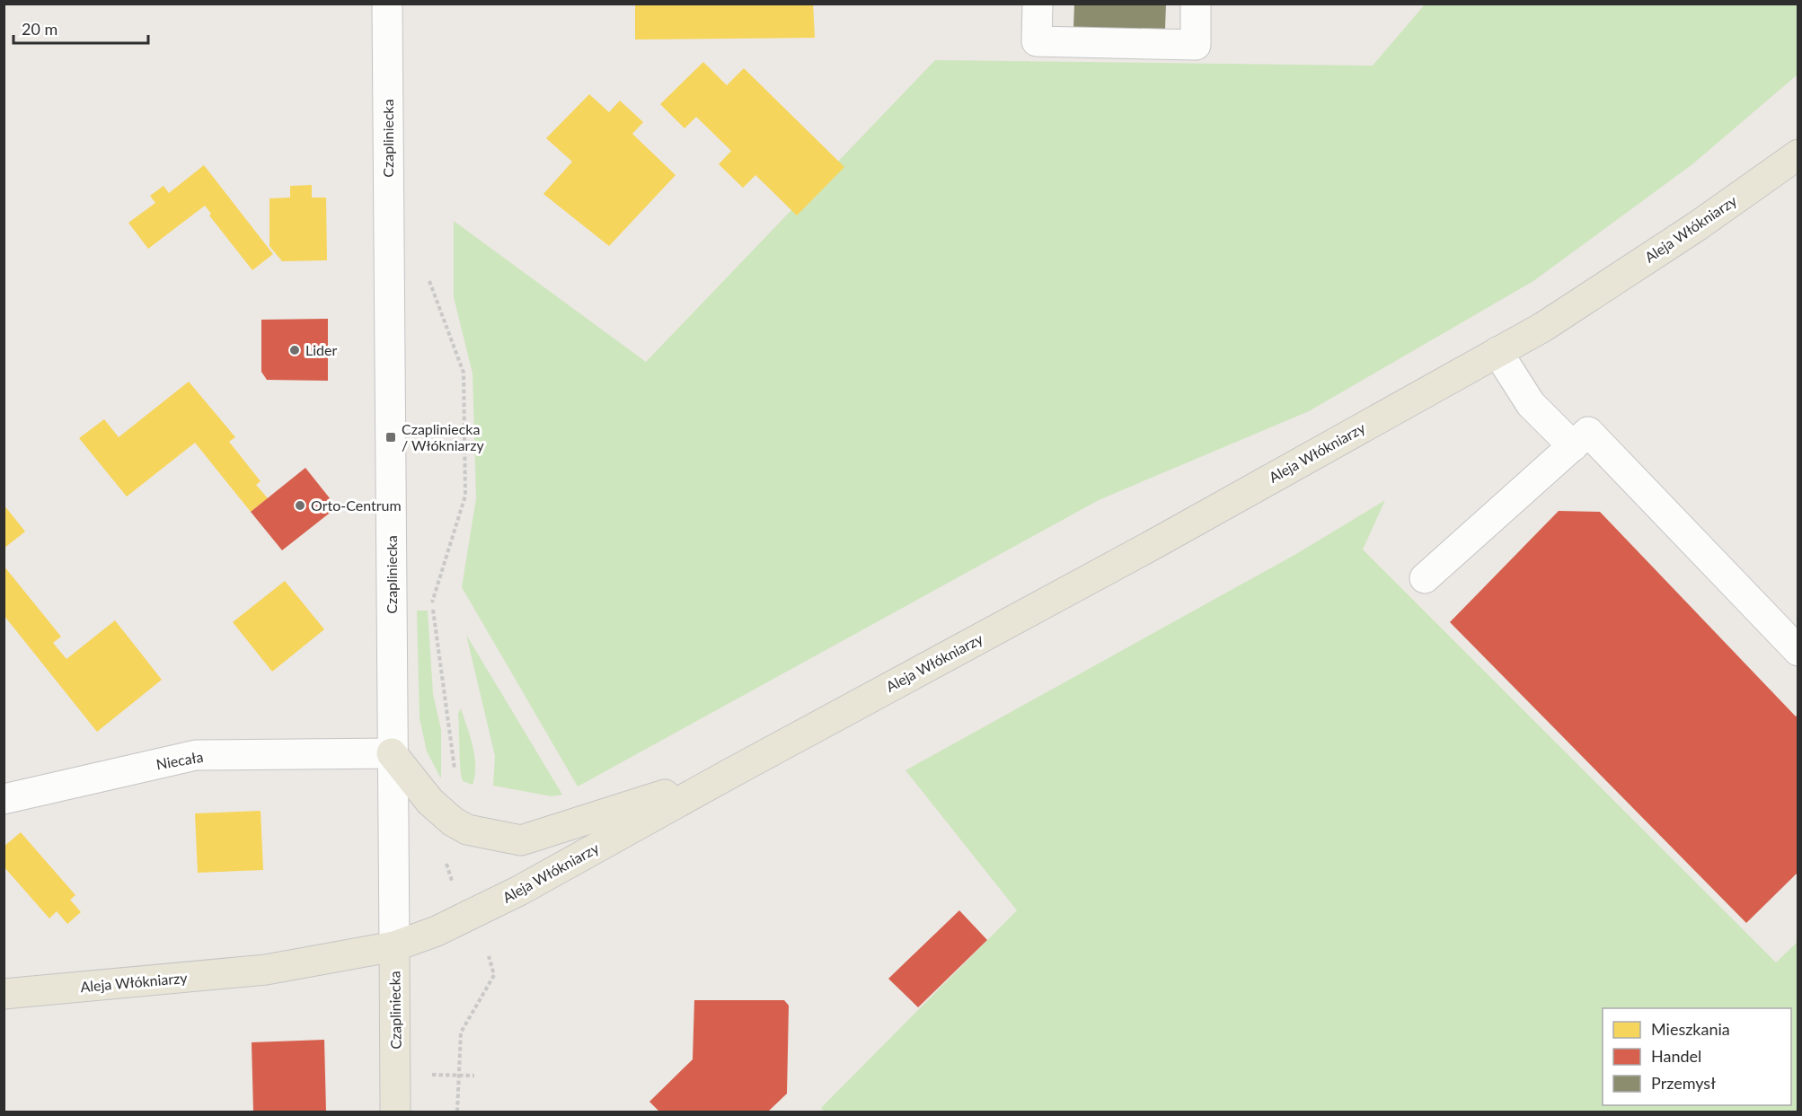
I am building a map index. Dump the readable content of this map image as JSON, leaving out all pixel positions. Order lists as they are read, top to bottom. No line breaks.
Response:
{"streets":{"main road":["Czapliniecka","Aleja Włókniarzy"],"street":["Niecała"]},"crossings":[["Czapliniecka","Aleja Włókniarzy"],["Czapliniecka","Niecała"]],"places":{"other":["Lider","Orto-Centrum"],"transit":["Czapliniecka / Włókniarzy"]},"legend":["Mieszkania","Handel","Przemysł"],"scale_bar":"20 m"}
